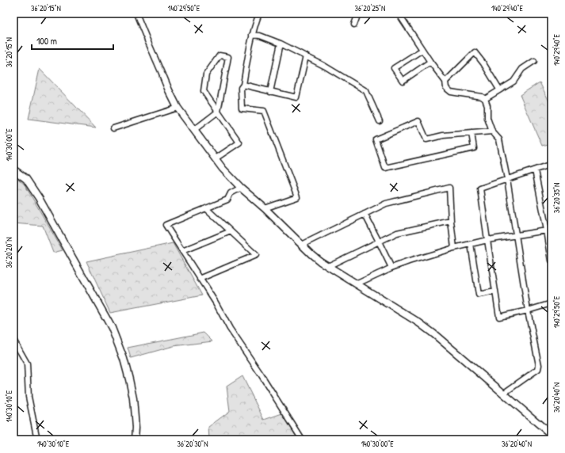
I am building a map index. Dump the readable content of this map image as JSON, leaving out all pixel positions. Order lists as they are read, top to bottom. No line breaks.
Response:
{"scale_bar":"100 m","coordinates":["36°20'15\"N","140°29'50\"E","36°20'25\"N","140°29'40\"E","140°30'00\"E","36°20'35\"N","36°20'20\"N","36°20'40\"N","140°30'10\"E","36°20'30\"N"]}
